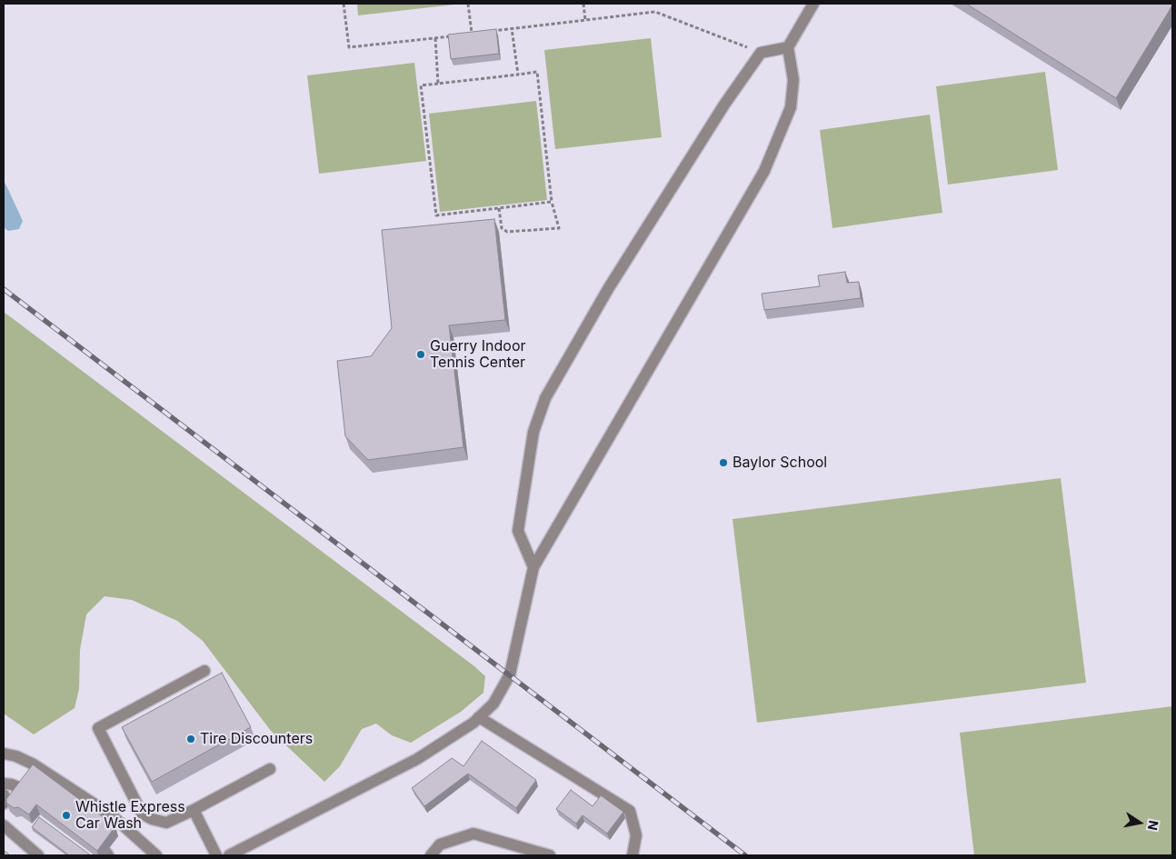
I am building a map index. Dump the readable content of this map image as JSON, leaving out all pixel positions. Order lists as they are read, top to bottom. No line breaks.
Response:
{"places":["Guerry Indoor Tennis Center","Baylor School","Tire Discounters","Whistle Express Car Wash"],"north":"right"}
